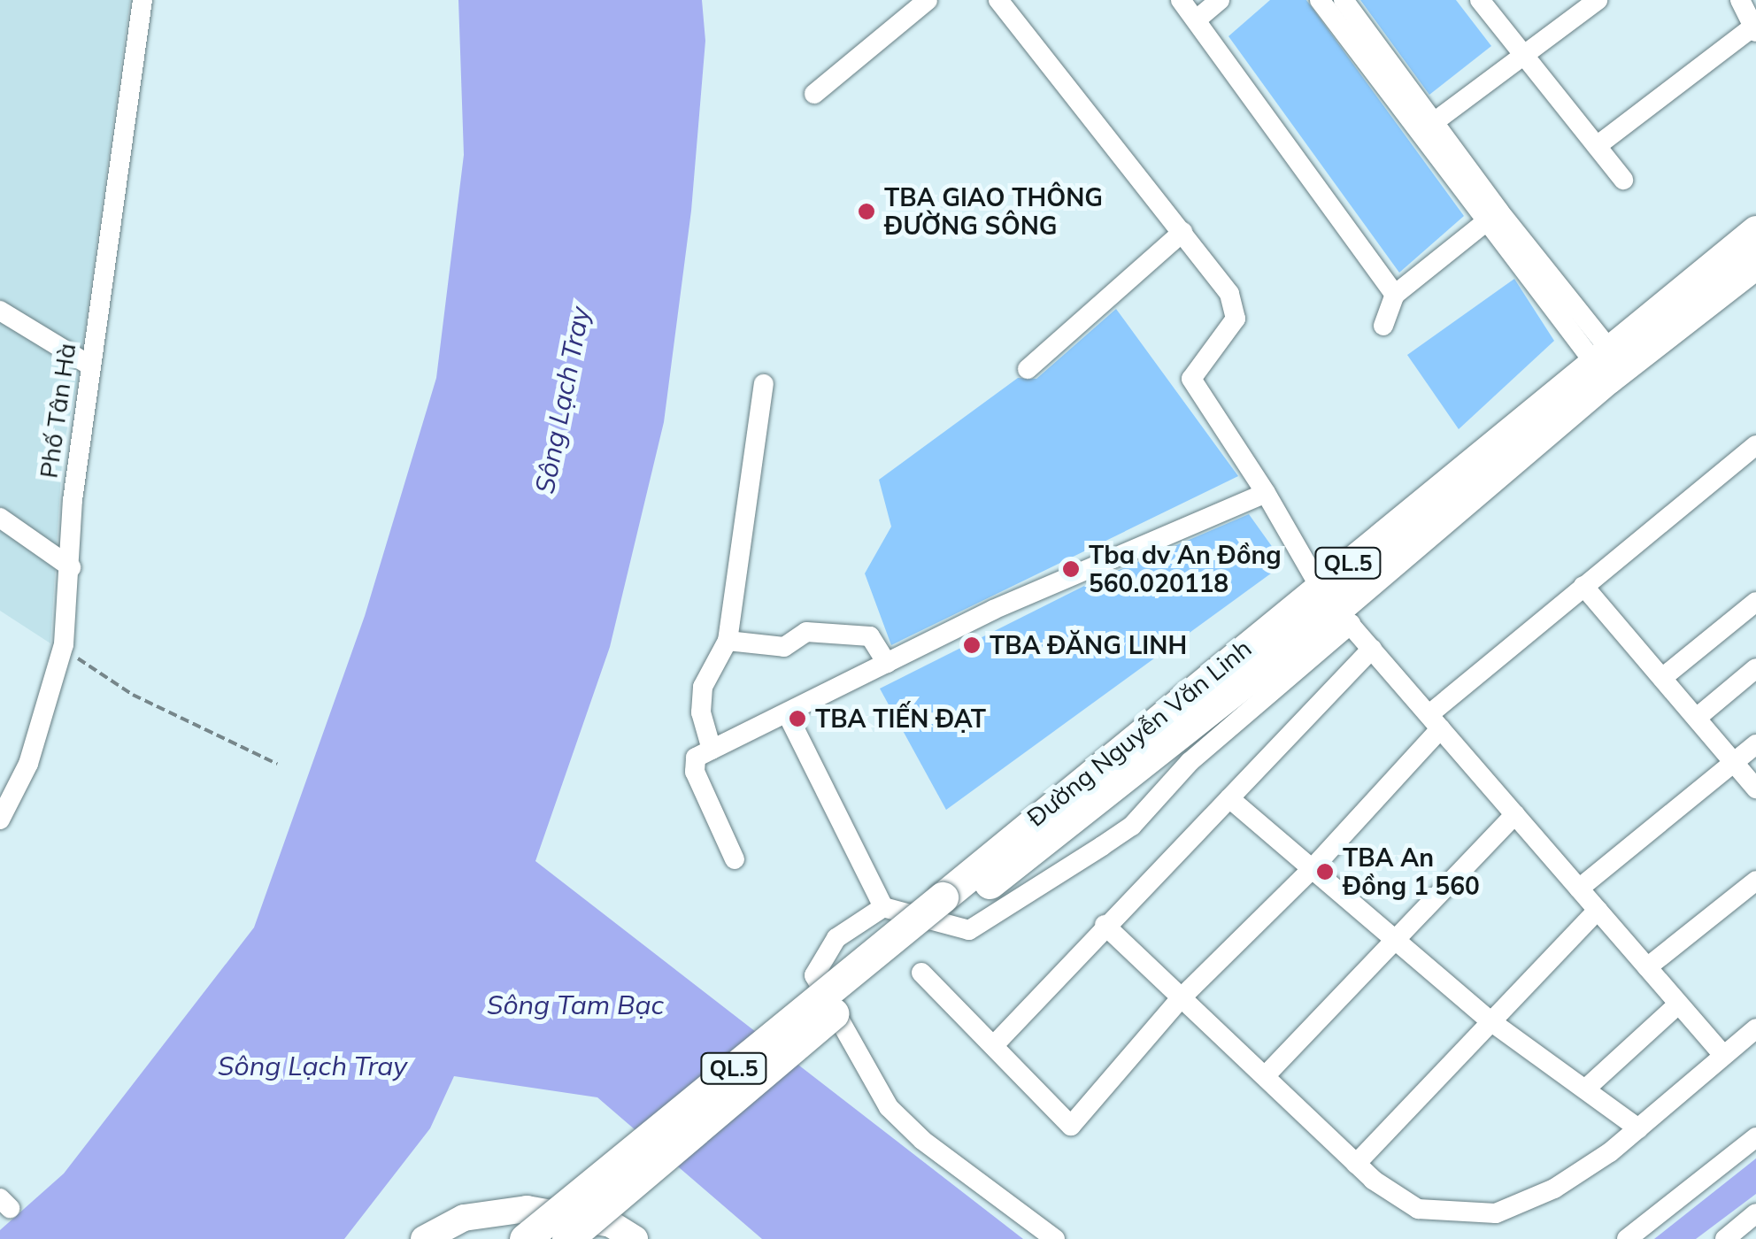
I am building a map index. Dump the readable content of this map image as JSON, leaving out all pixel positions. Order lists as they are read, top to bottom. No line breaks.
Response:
{"streets":{"highway":["QL.5","Đường Nguyễn Văn Linh"],"street":["Phố Tân Hà"]},"water":["Sông Lạch Tray","Sông Tam Bạc"],"places":["TBA GIAO THÔNG ĐƯỜNG SÔNG","Tba dv An Đồng 560.020118","TBA ĐĂNG LINH","TBA TIẾN ĐẠT","TBA An Đồng 1 560"]}
